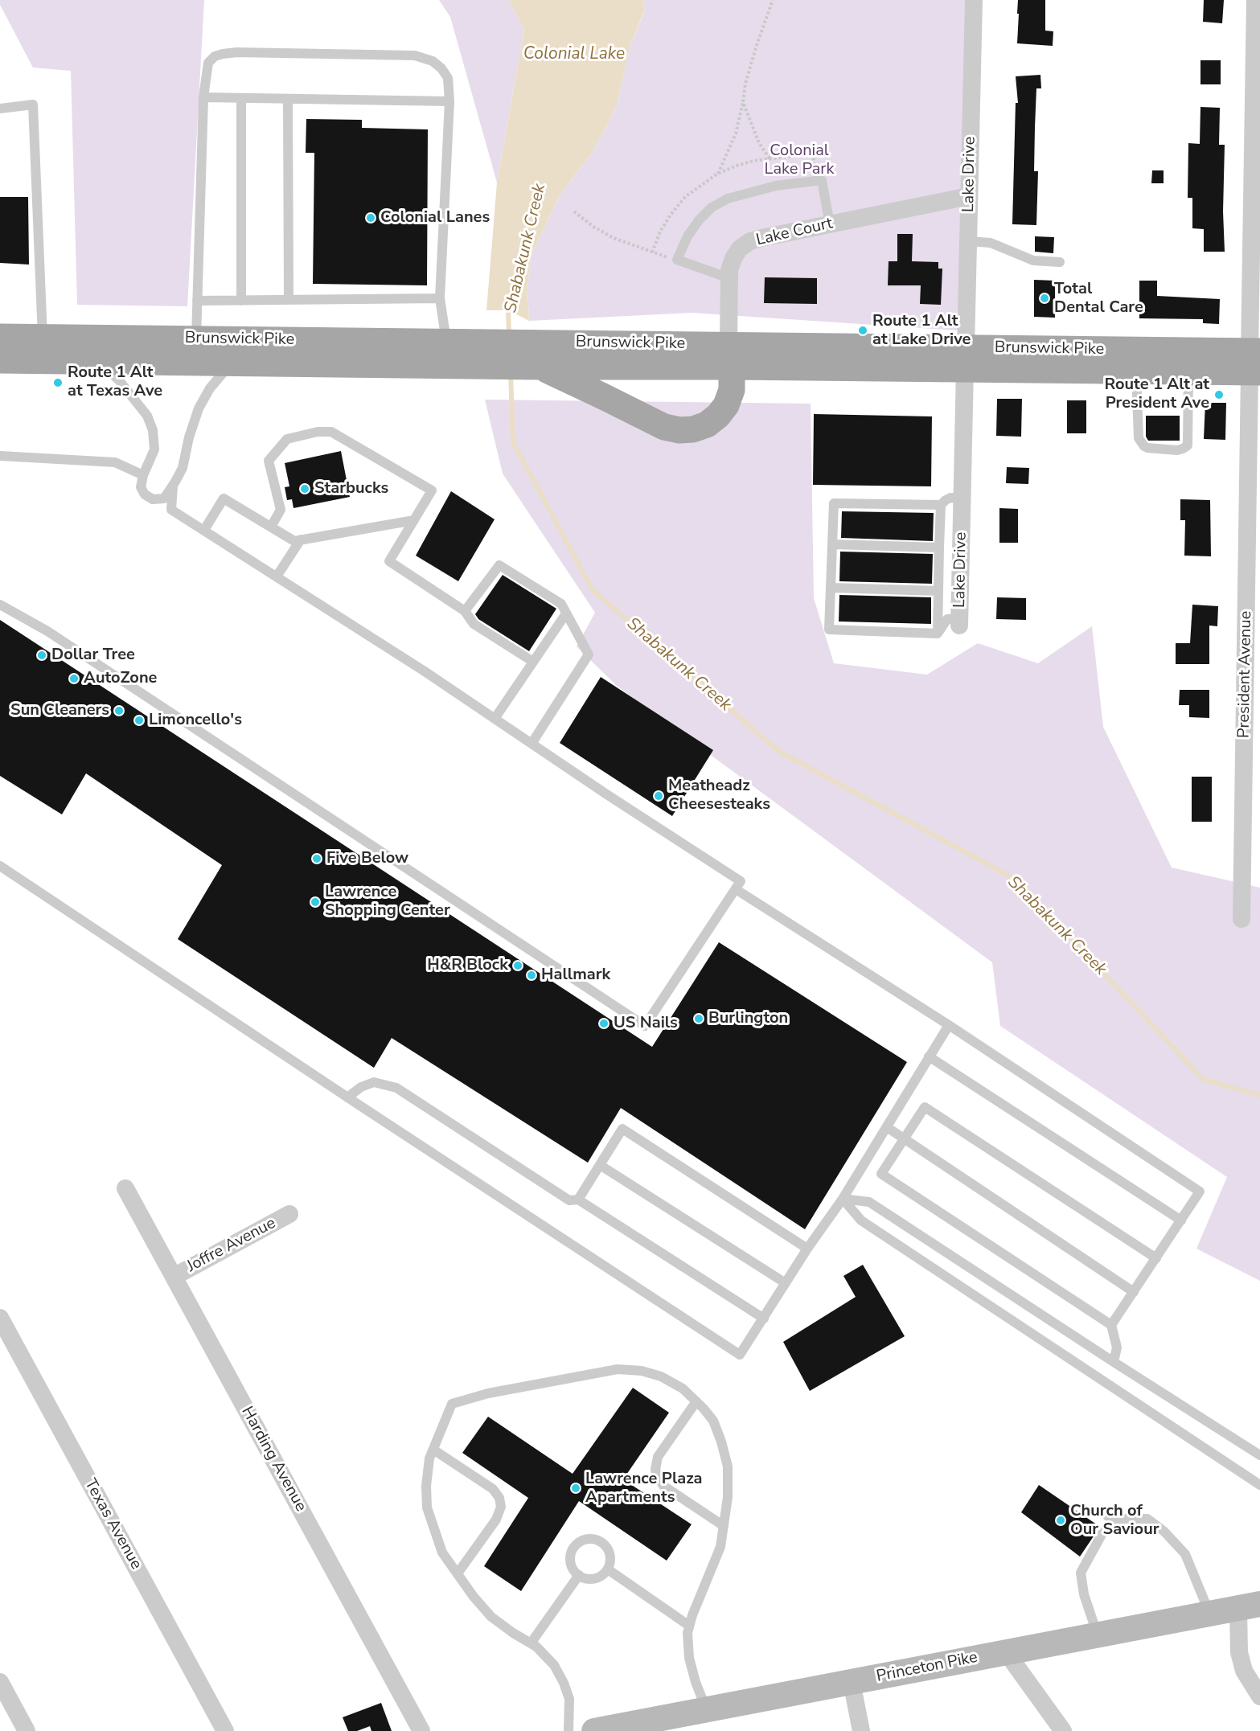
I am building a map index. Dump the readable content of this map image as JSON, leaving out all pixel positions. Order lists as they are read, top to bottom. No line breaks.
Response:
{"streets":{"main road":["Brunswick Pike","Princeton Pike"],"street":["Lake Drive","Lake Court","President Avenue","Joffre Avenue","Harding Avenue","Texas Avenue"]},"crossings":[["Lake Drive","Lake Court"],["Lake Drive","Brunswick Pike"],["Lake Court","Brunswick Pike"],["Brunswick Pike","President Avenue"],["Joffre Avenue","Harding Avenue"]],"water":["Colonial Lake","Shabakunk Creek"],"parks":["Colonial Lake Park"],"places":["Colonial Lanes","Total Dental Care","Route 1 Alt at Lake Drive","Route 1 Alt at Texas Ave","Route 1 Alt at President Ave","Starbucks","Dollar Tree","AutoZone","Sun Cleaners","Limoncello's","Meatheadz Cheesesteaks","Five Below","Lawrence Shopping Center","H&R Block","Hallmark","Burlington","US Nails","Lawrence Plaza Apartments","Church of Our Saviour"]}
